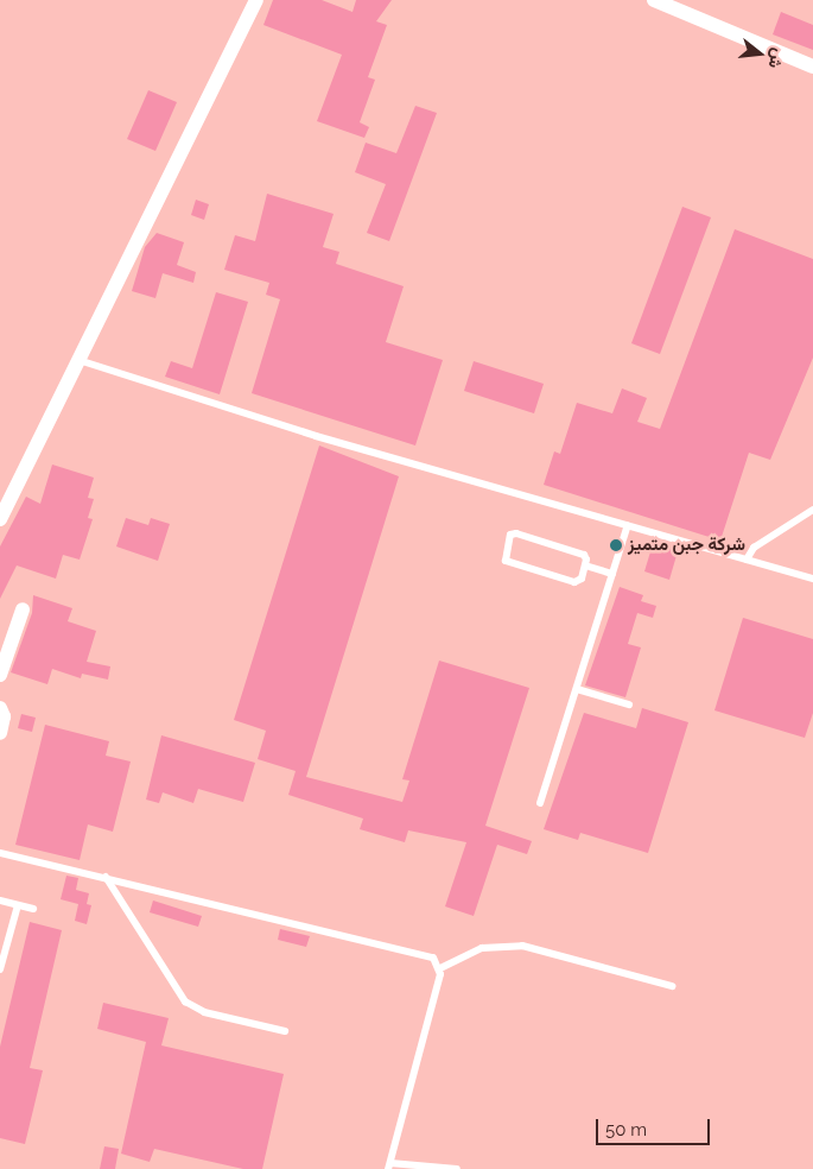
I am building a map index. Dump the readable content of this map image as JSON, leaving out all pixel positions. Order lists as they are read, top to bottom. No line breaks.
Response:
{"places":["شركة جبن متميز"],"scale_bar":"50 m","north":"right"}
